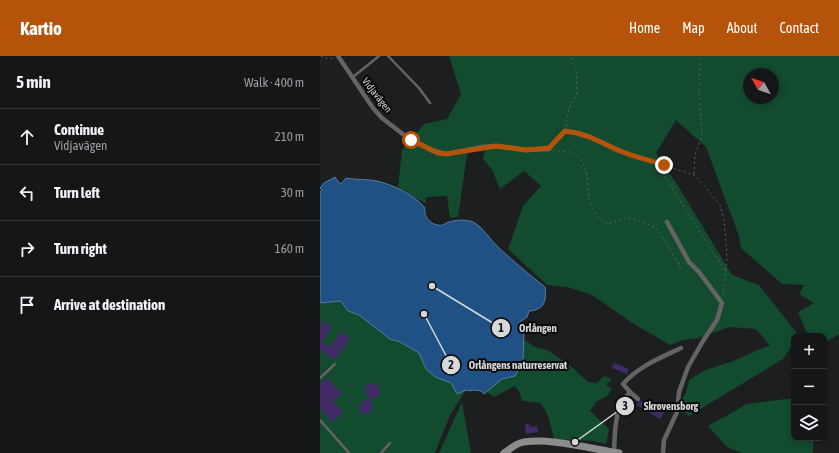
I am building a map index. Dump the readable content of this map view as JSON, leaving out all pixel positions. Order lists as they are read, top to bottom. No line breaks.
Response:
{"streets":{"street":["Vidjavägen"]},"places":["Orlången","Orlångens naturreservat","Skrovensborg"],"north":"top left","page":{"header":"Kartio","nav":["Home","Map","About","Contact"],"heading":["5 min","Walk · 400 m"],"list":[["Continue","Vidjavägen","210 m"],["Turn left","30 m"],["Turn right","160 m"],"Arrive at destination"],"map_buttons":["+","−"]}}
